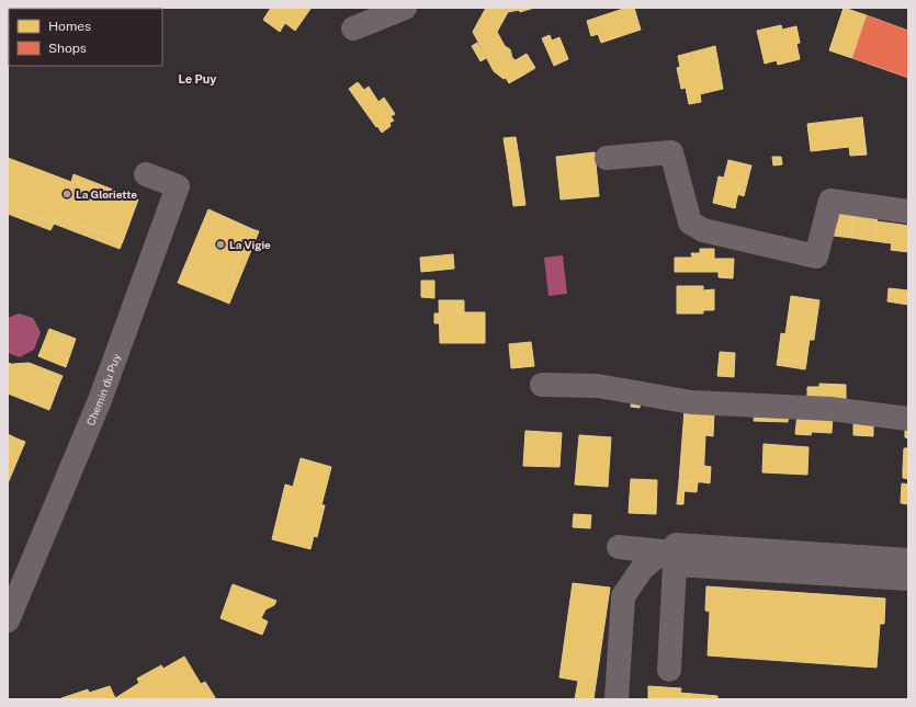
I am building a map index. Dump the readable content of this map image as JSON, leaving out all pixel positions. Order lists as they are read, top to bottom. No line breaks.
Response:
{"streets":{"street":["Chemin du Puy"]},"districts":["Le Puy"],"places":["La Gloriette","La Vigie"],"legend":["Homes","Shops"]}
